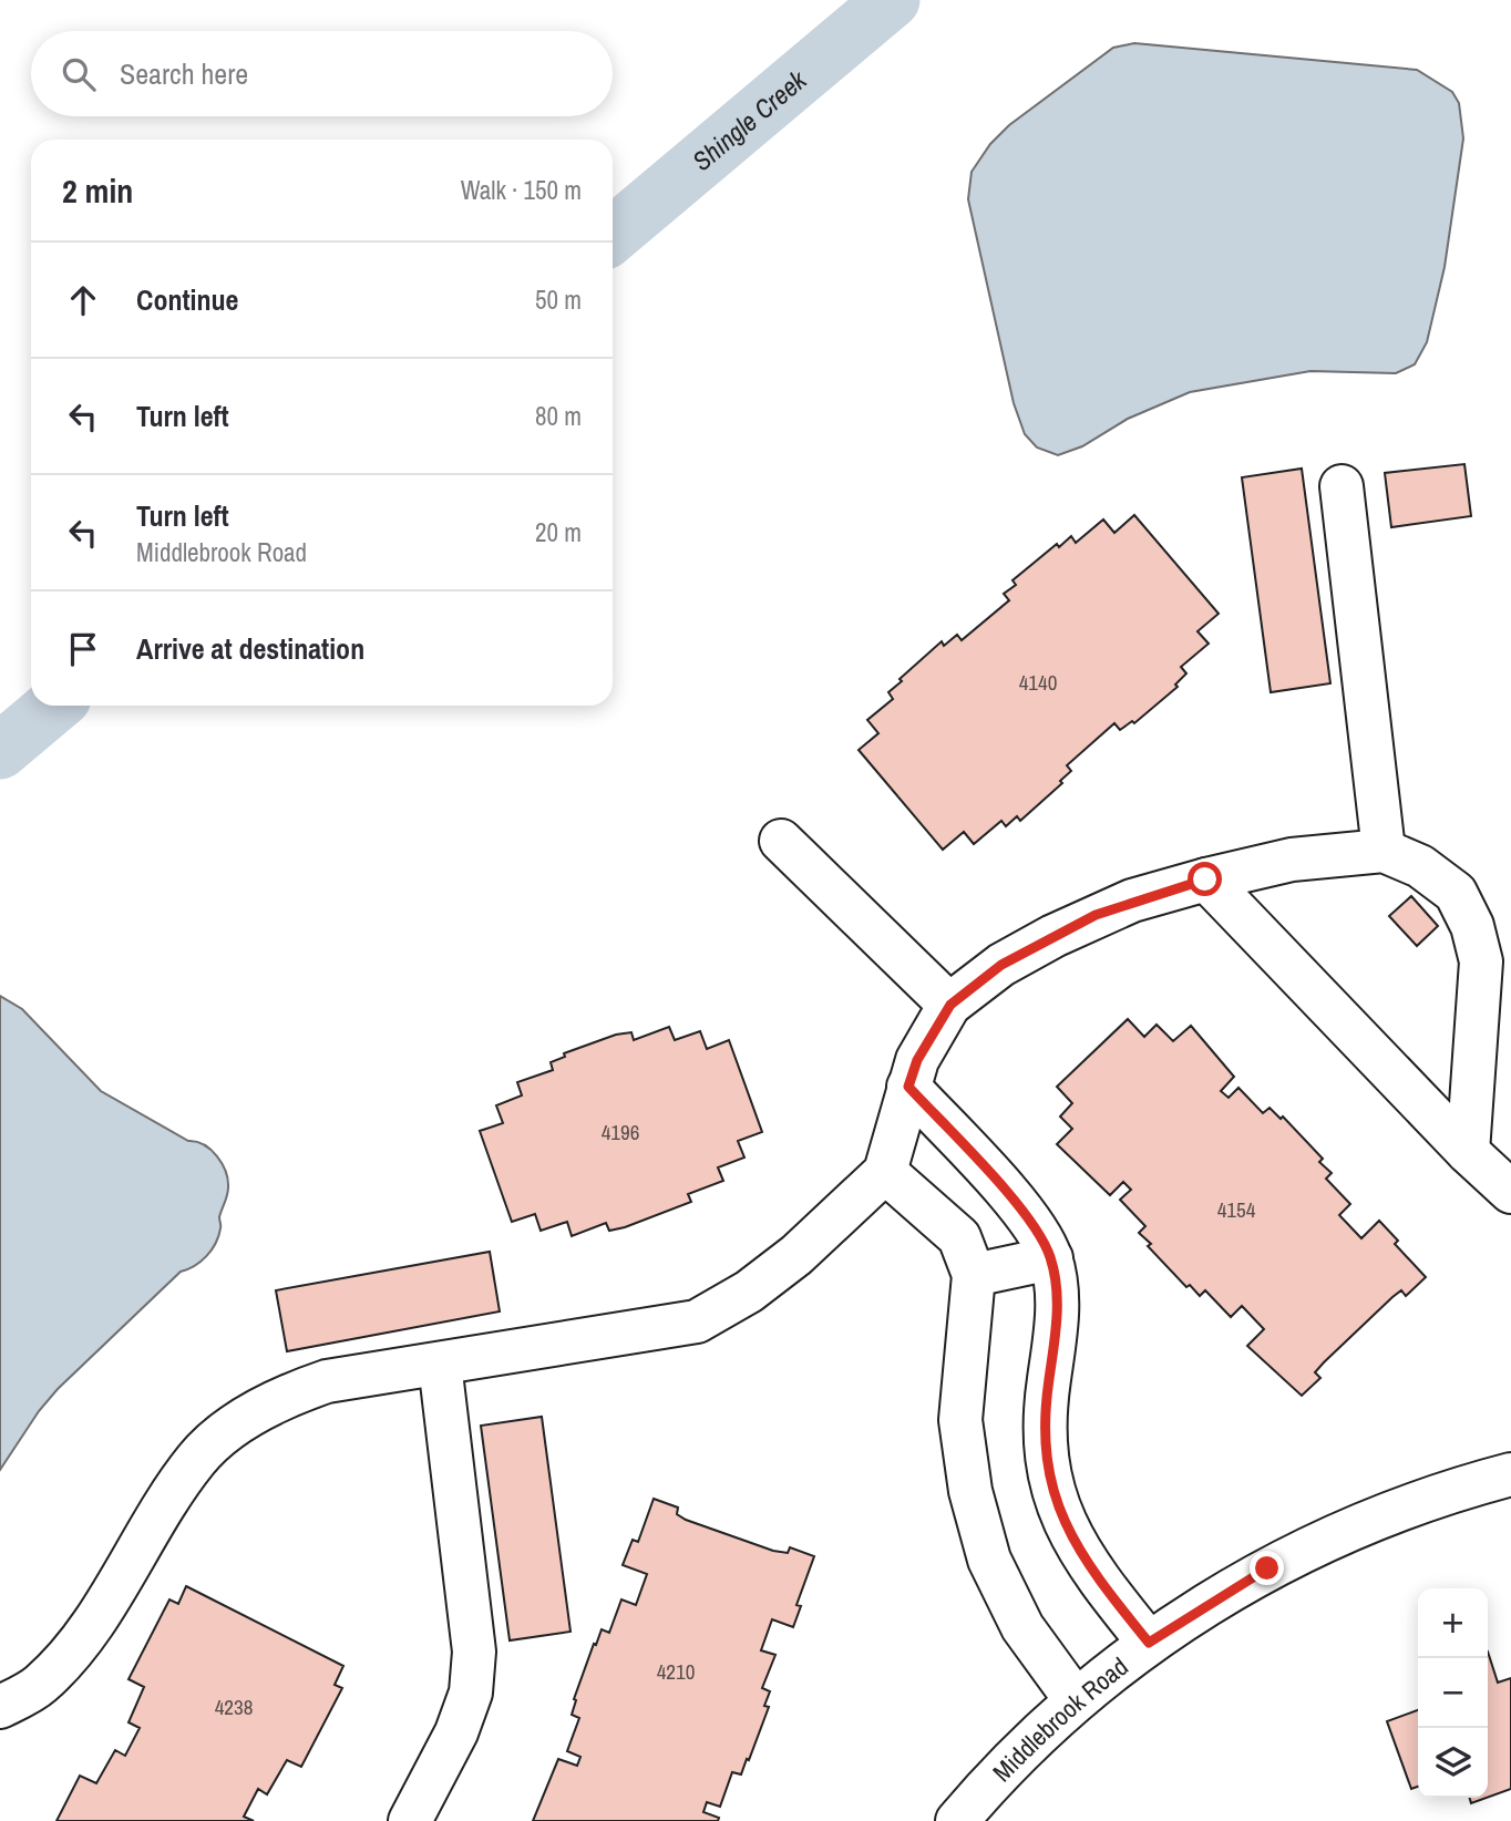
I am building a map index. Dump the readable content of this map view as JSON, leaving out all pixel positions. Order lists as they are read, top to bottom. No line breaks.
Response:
{"streets":{"street":["Middlebrook Road"]},"water":["Shingle Creek"],"house_numbers":["4140","4196","4154","4210","4238"],"page":{"search":"Search here","heading":["2 min","Walk · 150 m"],"list":[["Continue","50 m"],["Turn left","80 m"],["Turn left","Middlebrook Road","20 m"],"Arrive at destination"],"map_buttons":["+","−"]}}
